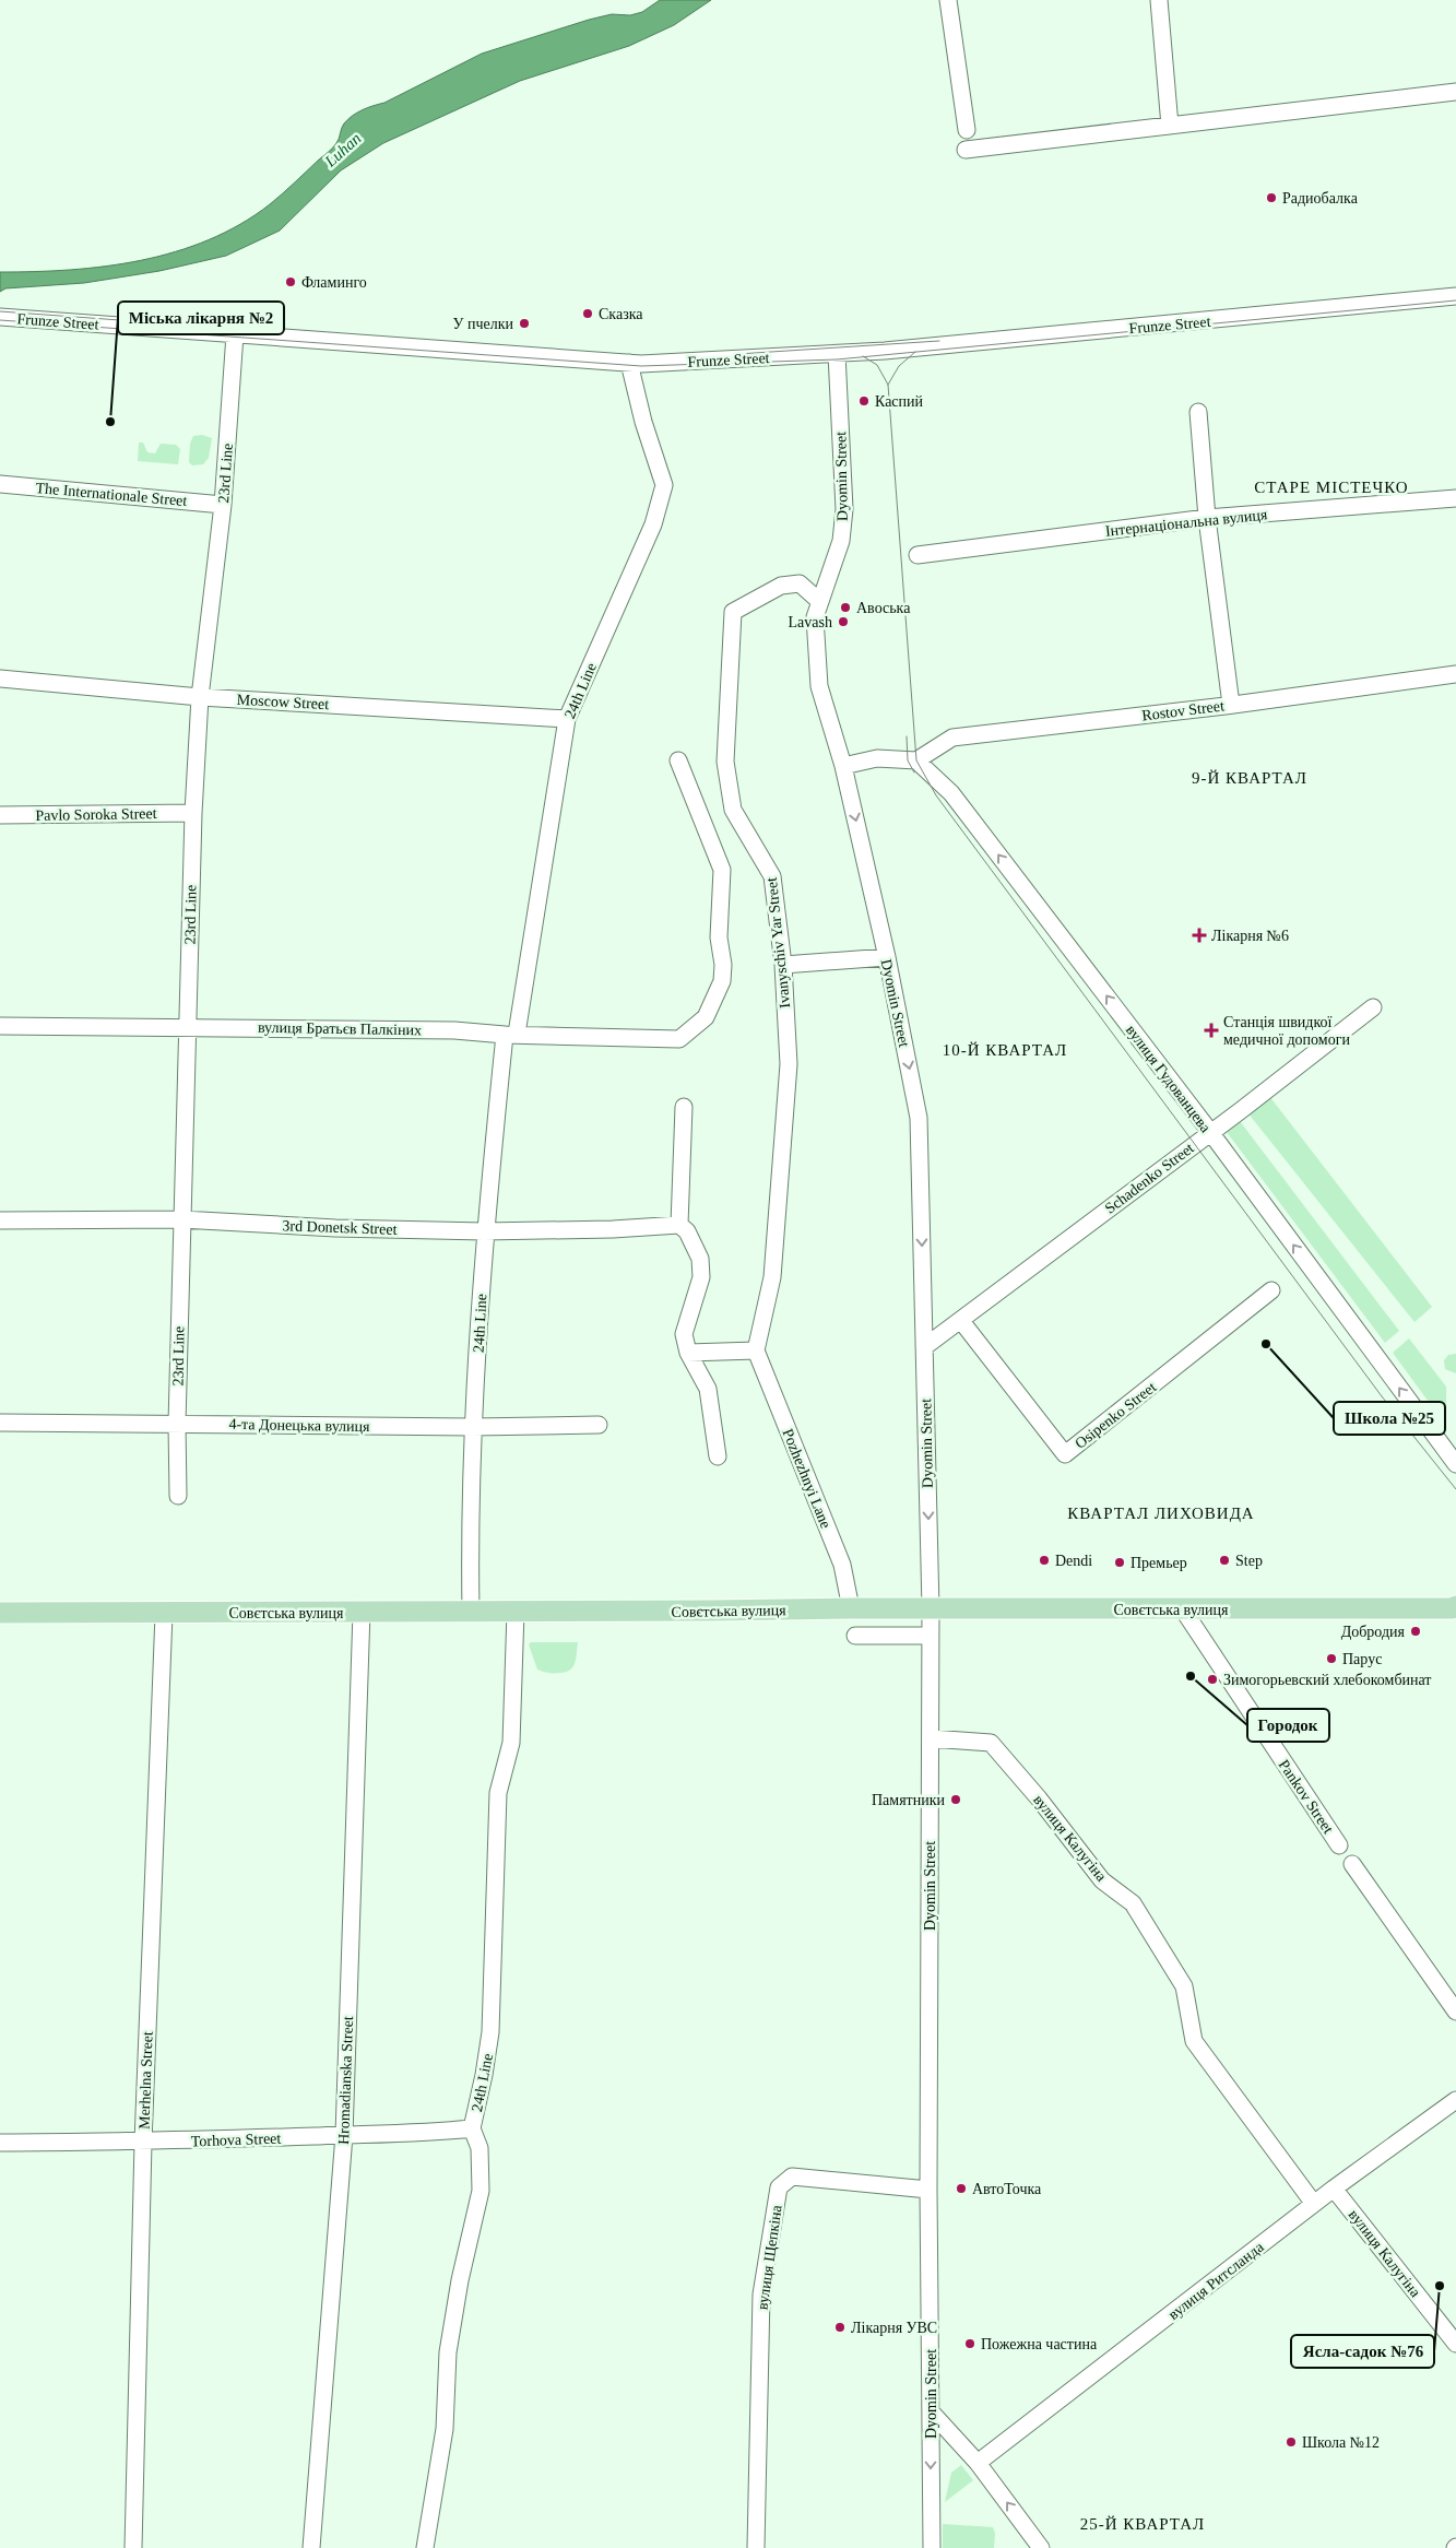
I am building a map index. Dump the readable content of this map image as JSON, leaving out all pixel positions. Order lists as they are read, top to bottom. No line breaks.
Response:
{"streets":{"main road":["Совєтська вулиця"],"street":["Frunze Street","23rd Line","Dyomin Street","The Internationale Street","Інтернаціональна вулиця","24th Line","Moscow Street","Rostov Street","Pavlo Soroka Street","Ivanyschiv Yar Street","вулиця Братьєв Палкіних","вулиця Гудованцева","Schadenko Street","3rd Donetsk Street","Osipenko Street","4-та Донецька вулиця","Pozhezhnyi Lane","Pankov Street","вулиця Калугіна","Merhelna Street","Hromadianska Street","Torhova Street","вулиця Щепкіна","вулиця Ритсланда"]},"crossings":[["Frunze Street","23rd Line"],["Frunze Street","Dyomin Street"],["Frunze Street","24th Line"],["23rd Line","The Internationale Street"],["23rd Line","Moscow Street"],["23rd Line","Pavlo Soroka Street"],["23rd Line","вулиця Братьєв Палкіних"],["23rd Line","3rd Donetsk Street"],["23rd Line","4-та Донецька вулиця"],["Dyomin Street","Ivanyschiv Yar Street"],["Dyomin Street","Schadenko Street"],["Dyomin Street","Совєтська вулиця"],["Dyomin Street","вулиця Калугіна"],["Dyomin Street","вулиця Щепкіна"],["24th Line","Moscow Street"],["24th Line","вулиця Братьєв Палкіних"],["24th Line","3rd Donetsk Street"],["24th Line","4-та Донецька вулиця"],["24th Line","Совєтська вулиця"],["24th Line","Torhova Street"],["Rostov Street","вулиця Гудованцева"],["Ivanyschiv Yar Street","Pozhezhnyi Lane"],["вулиця Гудованцева","Schadenko Street"],["Schadenko Street","Osipenko Street"],["Pozhezhnyi Lane","Совєтська вулиця"],["Совєтська вулиця","Pankov Street"],["Совєтська вулиця","Merhelna Street"],["Совєтська вулиця","Hromadianska Street"],["вулиця Калугіна","вулиця Ритсланда"],["Merhelna Street","Torhova Street"],["Hromadianska Street","Torhova Street"]],"one_way":["Dyomin Street","вулиця Гудованцева"],"districts":["СТАРЕ МІСТЕЧКО","9-Й КВАРТАЛ","10-Й КВАРТАЛ","КВАРТАЛ ЛИХОВИДА","25-Й КВАРТАЛ"],"water":["Luhan"],"places":{"other":["Радиобалка","Фламинго","Сказка","У пчелки","Каспий","Міська лікарня №2","Авоська","Lavash","Школа №25","Dendi","Step","Премьер","Добродия","Парус","Городок","Зимогорьевский хлебокомбинат","Памятники","АвтоТочка","Ясла-садок №76","Лікарня УВС","Пожежна частина","Школа №12"],"health":["Лікарня №6","Станція швидкої медичної допомоги"]}}
